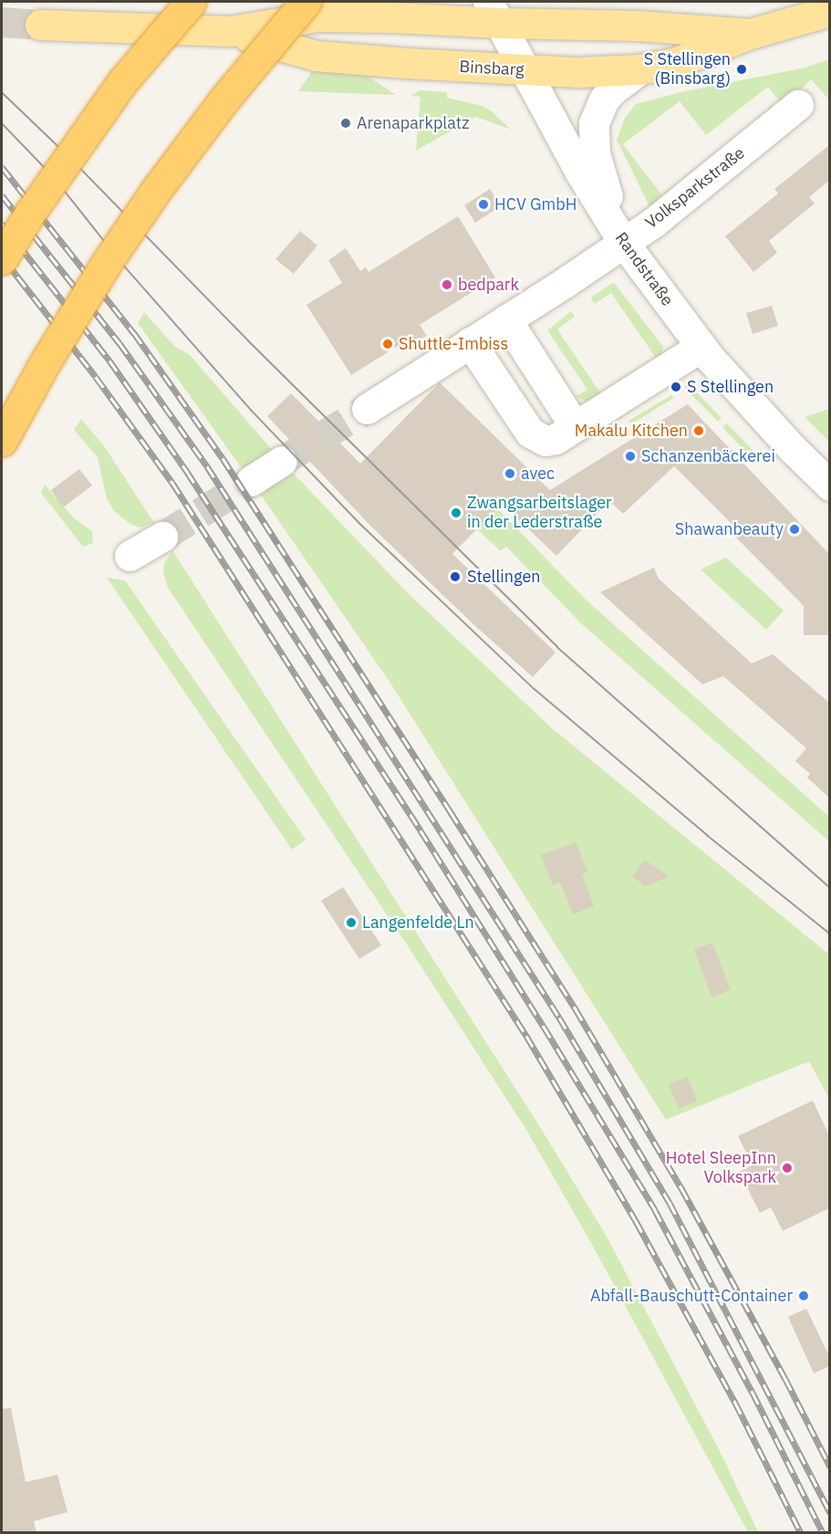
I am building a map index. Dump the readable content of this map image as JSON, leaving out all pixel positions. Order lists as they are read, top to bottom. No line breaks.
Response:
{"streets":{"main road":["Binsbarg"],"street":["Volksparkstraße","Randstraße"]},"crossings":[["Binsbarg","Randstraße"],["Volksparkstraße","Randstraße"]],"places":["S Stellingen (Binsbarg)","Arenaparkplatz","HCV GmbH","bedpark","Shuttle-Imbiss","S Stellingen","Makalu Kitchen","Schanzenbäckerei","avec","Zwangsarbeitslager in der Lederstraße","Shawanbeauty","Stellingen","Langenfelde Ln","Hotel SleepInn Volkspark","Abfall-Bauschutt-Container"]}
